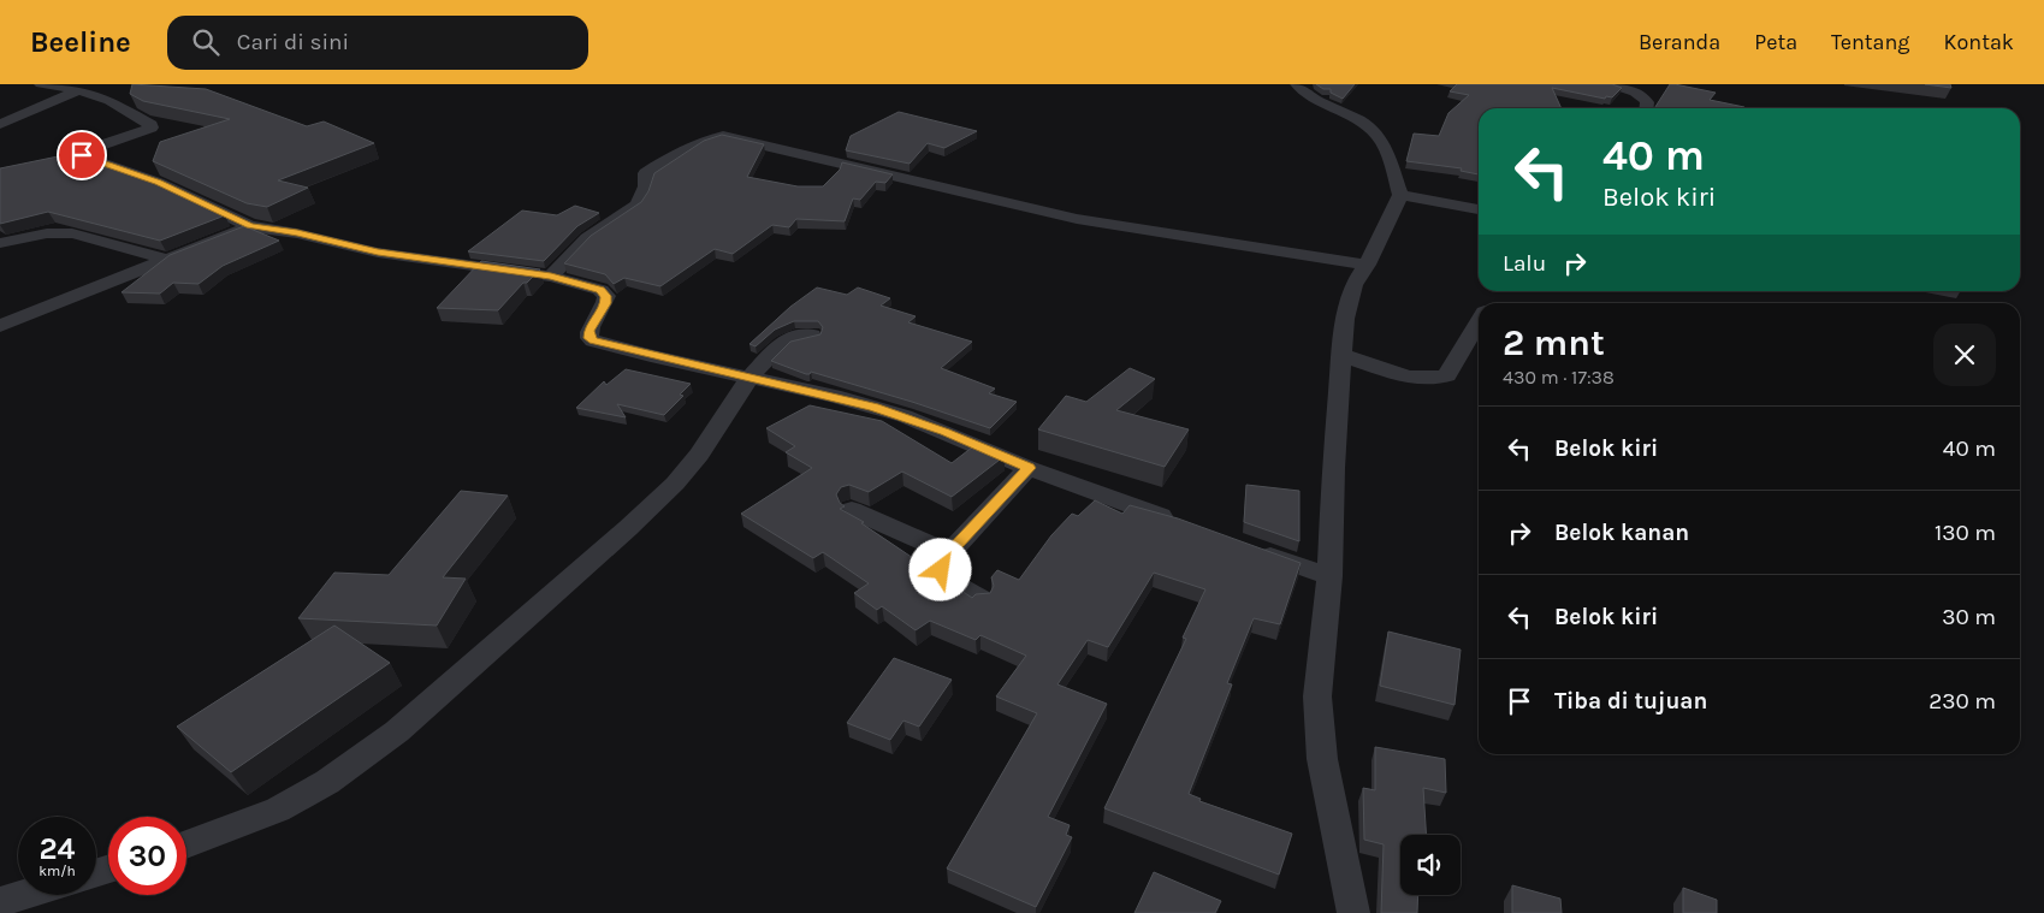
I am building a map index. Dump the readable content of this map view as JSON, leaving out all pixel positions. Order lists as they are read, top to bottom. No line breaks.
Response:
{"page":{"header":"Beeline","search":"Cari di sini","nav":["Beranda","Peta","Tentang","Kontak"],"turn":["40 m","Belok kiri"],"then":"Lalu","heading":["2 mnt","430 m · 17:38"],"list":[{"name":"Belok kiri","value":"40 m"},{"name":"Belok kanan","value":"130 m"},{"name":"Belok kiri","value":"30 m"},{"name":"Tiba di tujuan","value":"230 m"}],"speed":"24 km/h","limit":"30"}}
